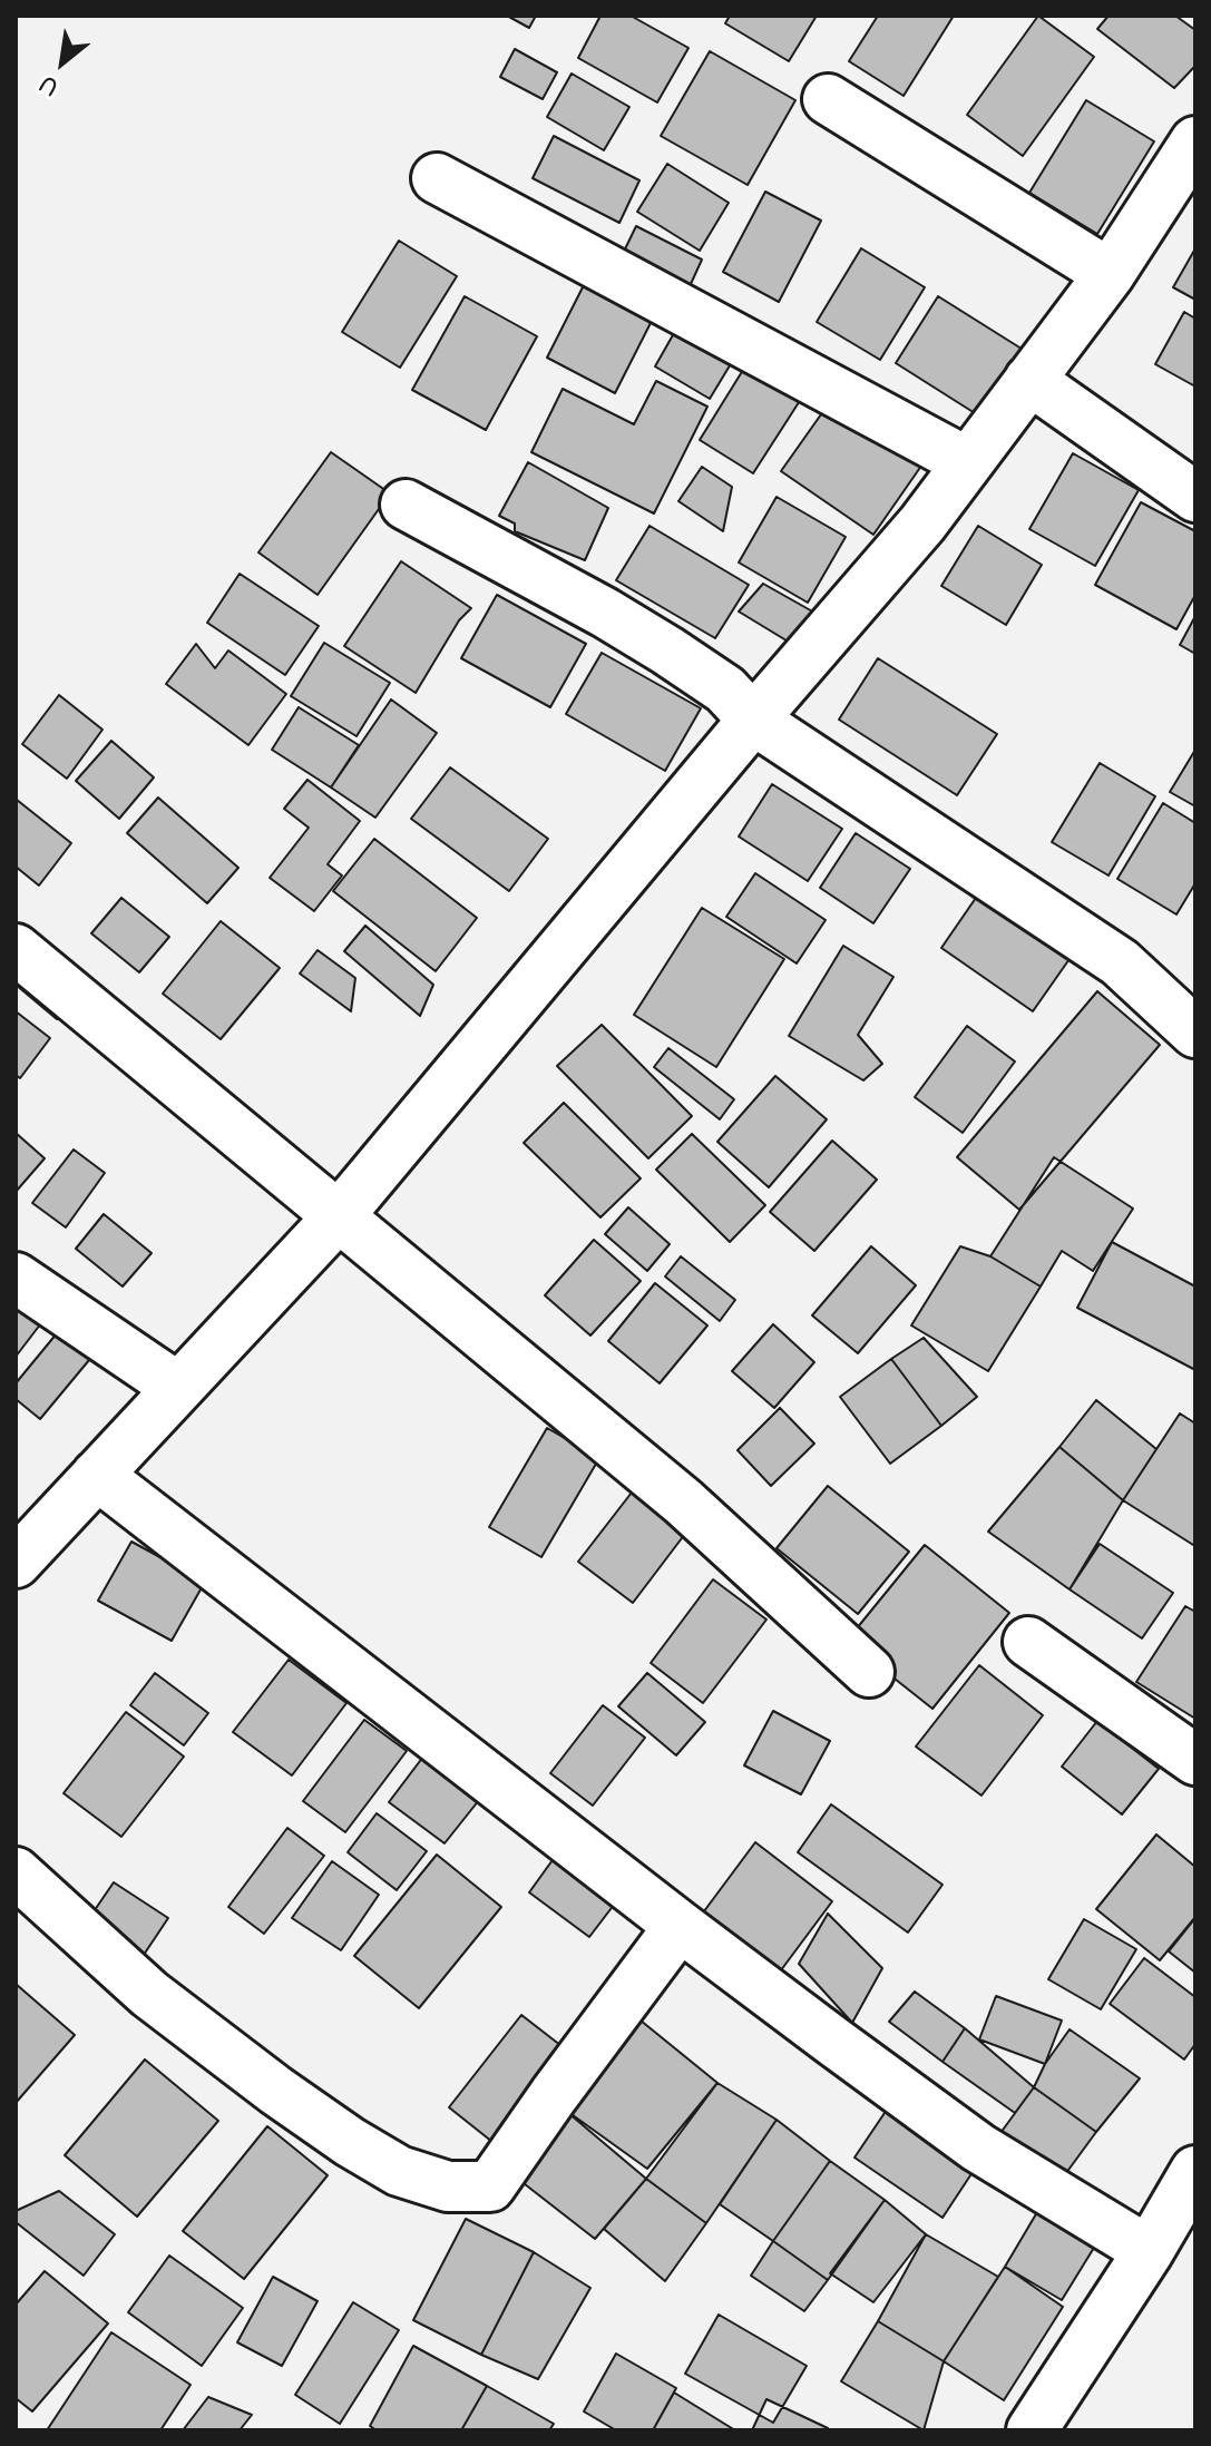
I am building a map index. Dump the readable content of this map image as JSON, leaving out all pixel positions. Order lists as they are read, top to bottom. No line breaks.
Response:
{"north":"bottom left"}
